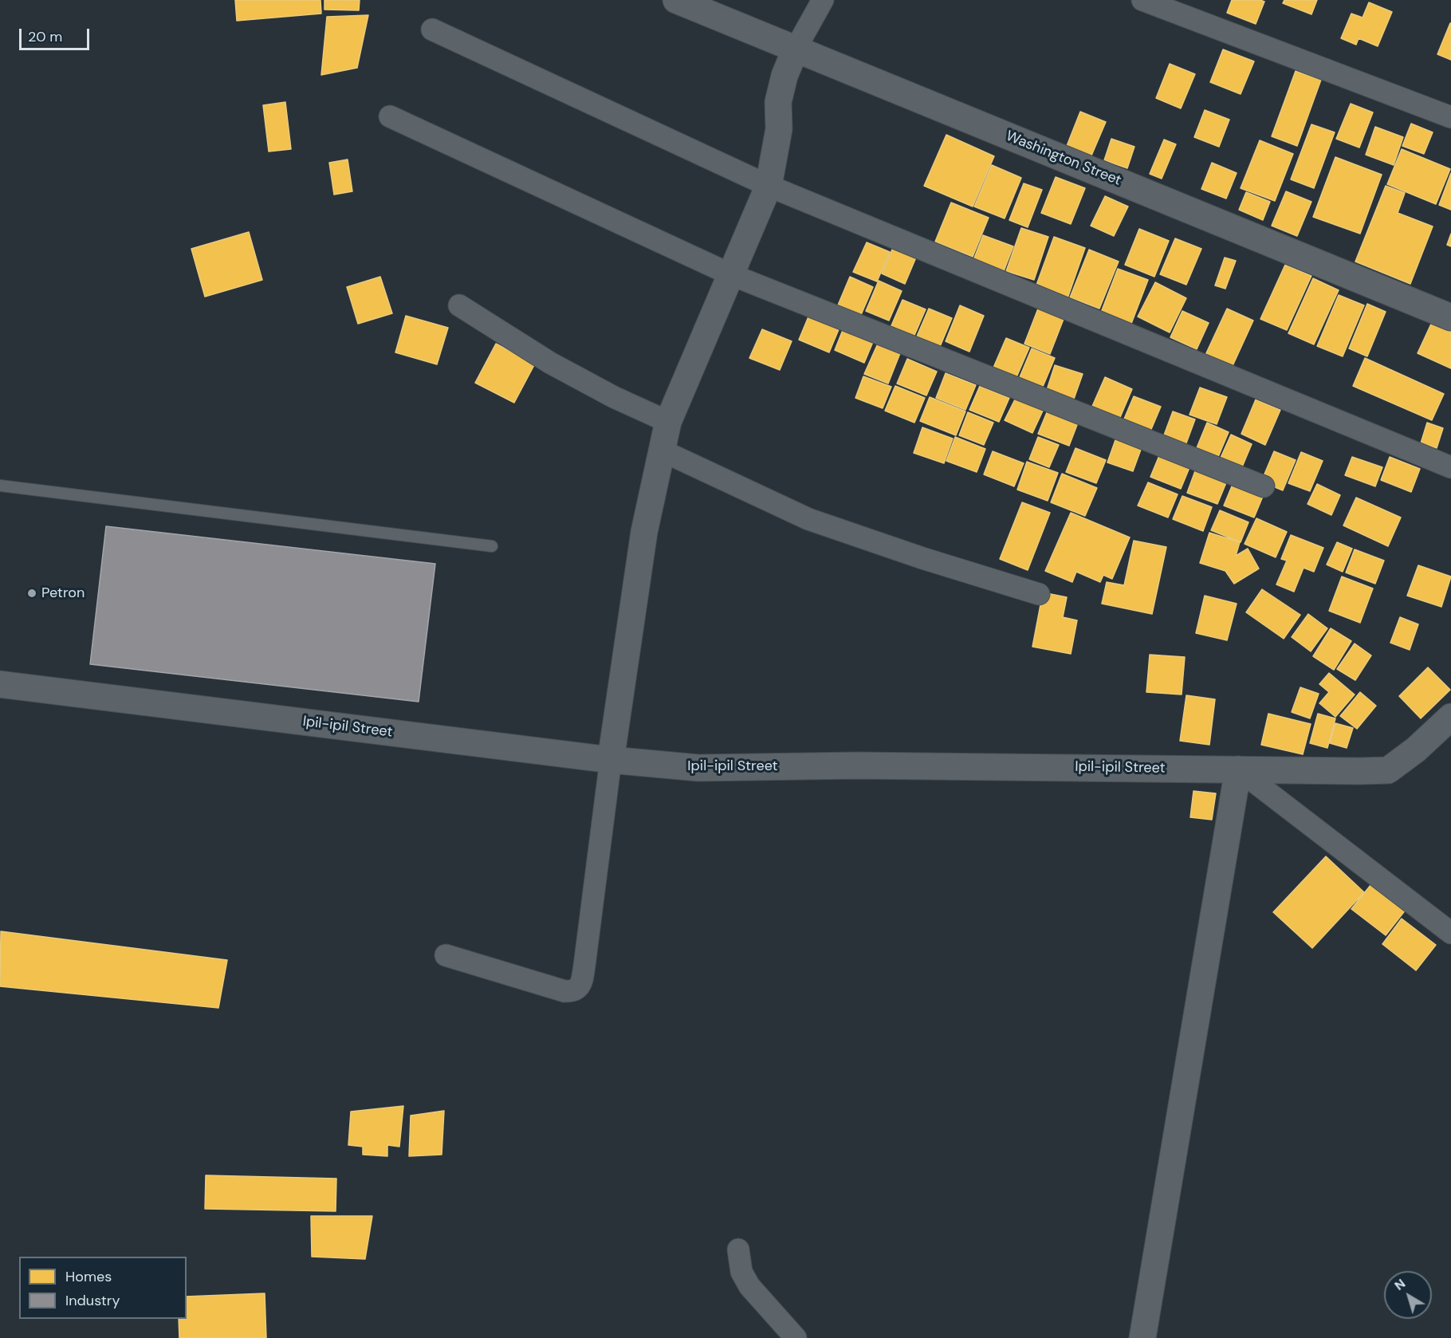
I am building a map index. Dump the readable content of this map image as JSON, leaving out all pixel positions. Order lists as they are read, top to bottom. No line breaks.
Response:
{"streets":{"street":["Washington Street","Ipil-ipil Street"]},"places":["Petron"],"legend":["Homes","Industry"],"scale_bar":"20 m","north":"top left"}
